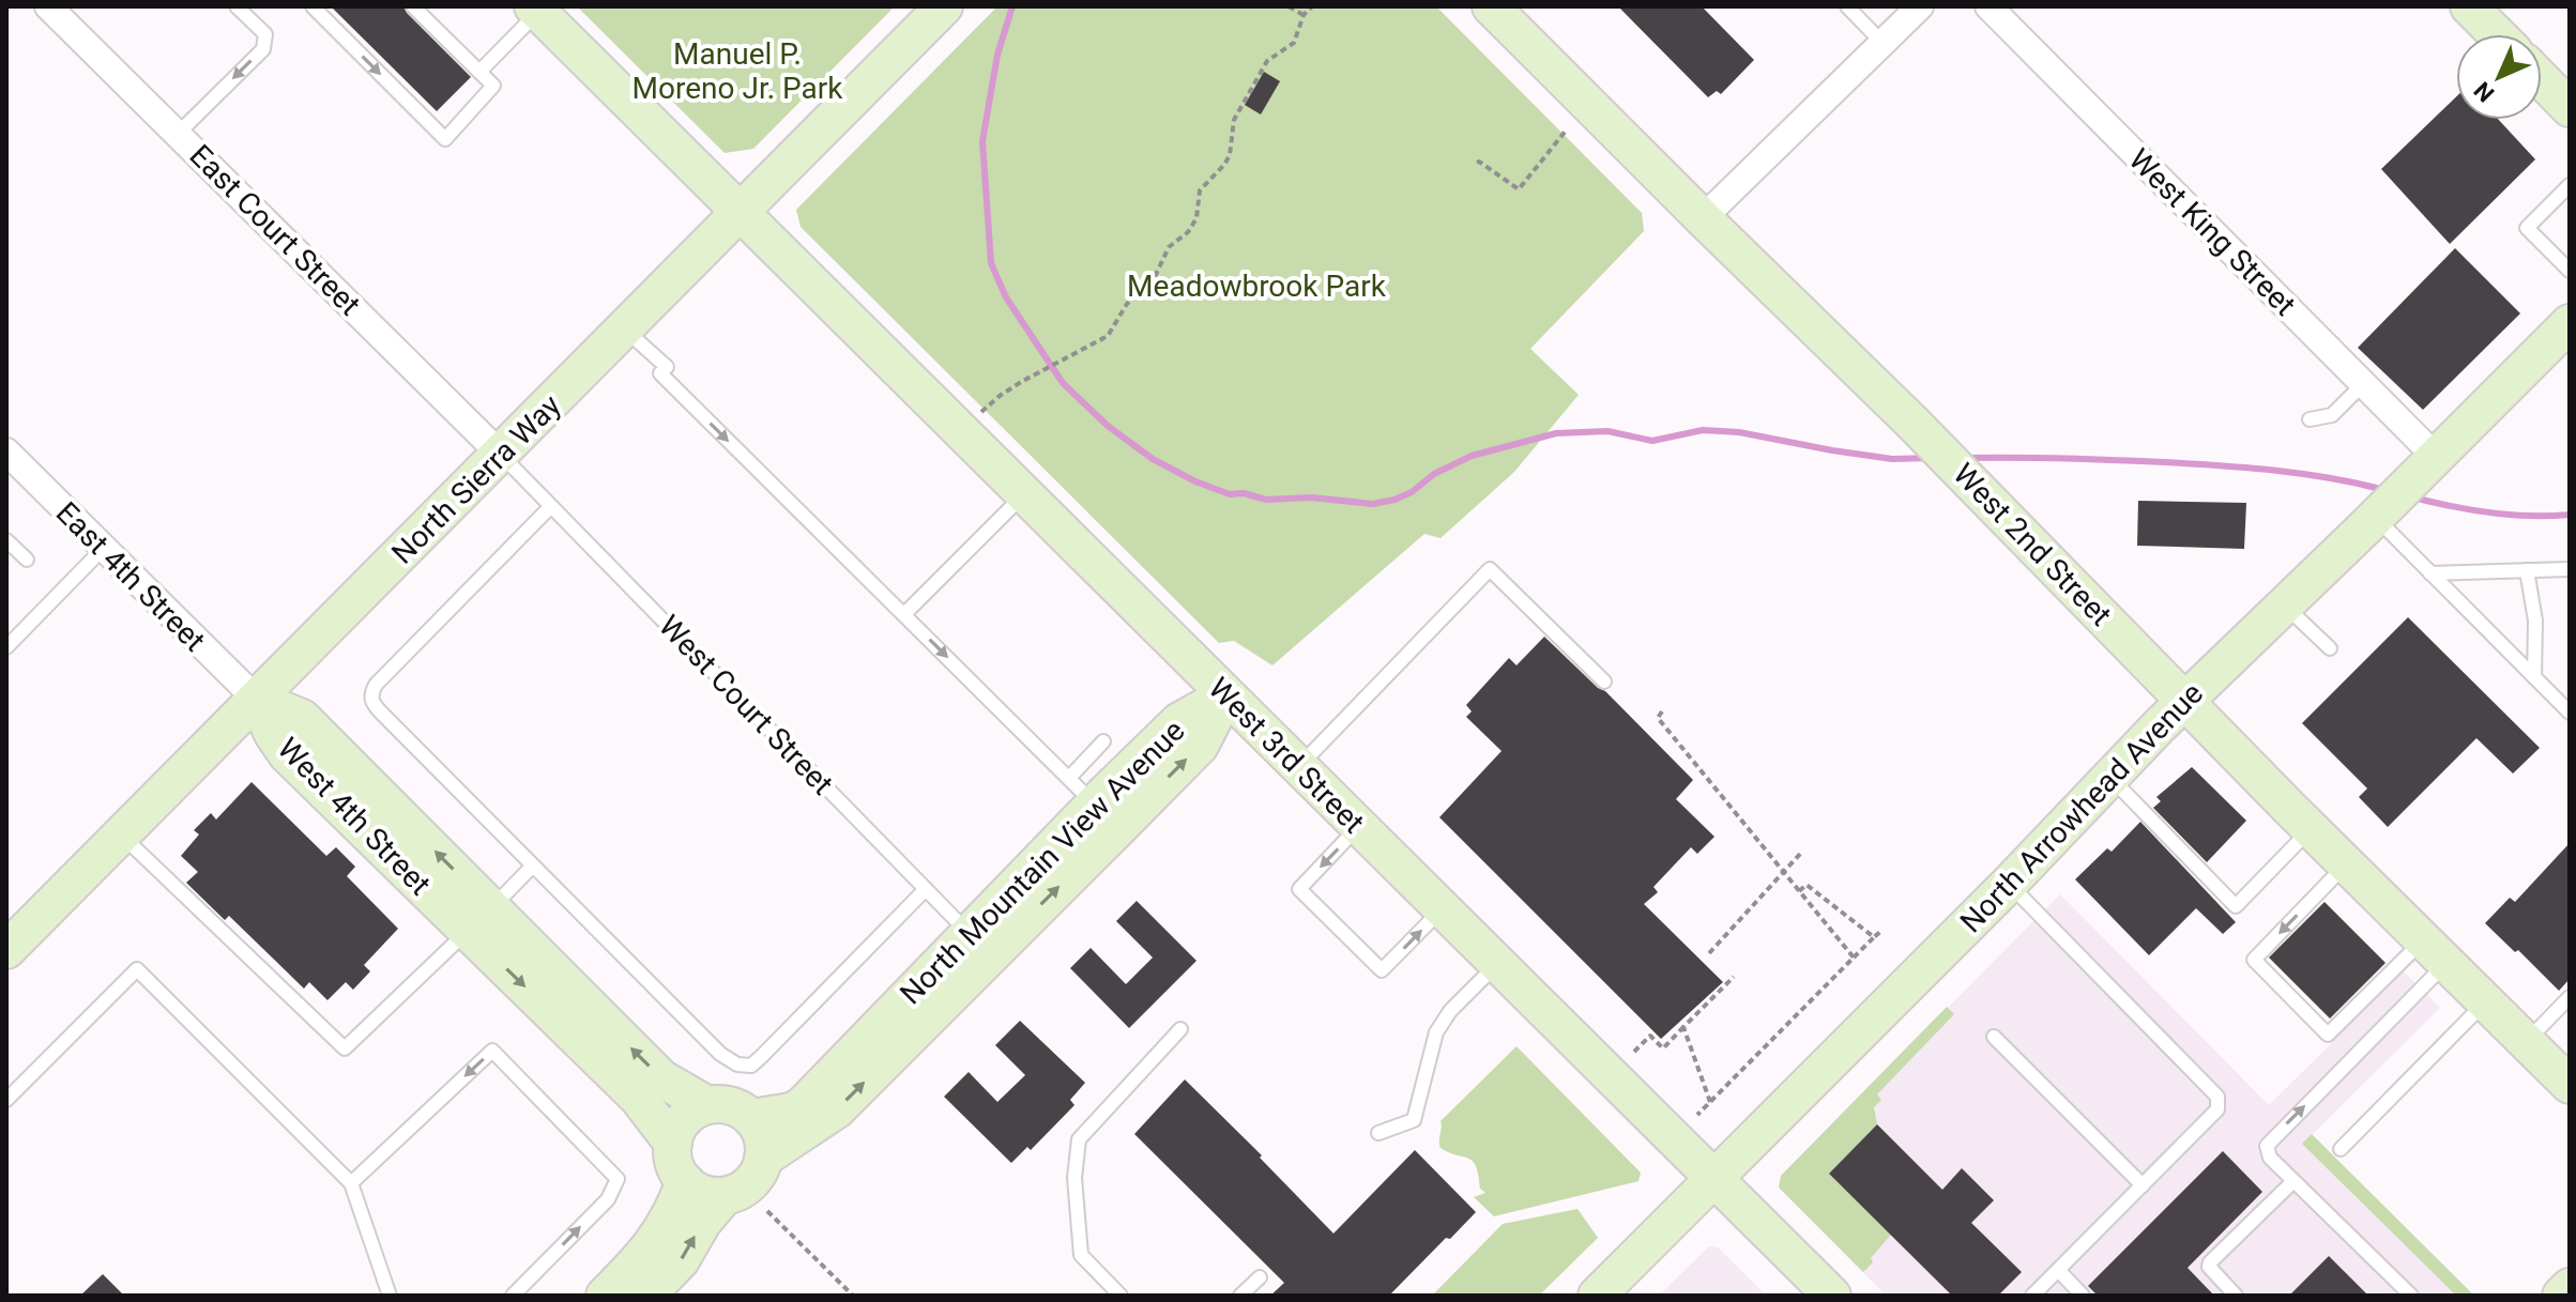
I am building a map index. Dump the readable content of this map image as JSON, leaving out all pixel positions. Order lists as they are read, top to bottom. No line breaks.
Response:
{"streets":{"street":["East Court Street","West King Street","North Sierra Way","West 2nd Street","East 4th Street","West 3rd Street","North Arrowhead Avenue","West 4th Street","North Mountain View Avenue"],"lane":["West Court Street"]},"crossings":[["East Court Street","North Sierra Way"],["East Court Street","West Court Street"],["West King Street","North Arrowhead Avenue"],["North Sierra Way","East 4th Street"],["North Sierra Way","West Court Street"],["North Sierra Way","West 3rd Street"],["North Sierra Way","West 4th Street"],["West 2nd Street","North Arrowhead Avenue"],["East 4th Street","West 4th Street"],["West Court Street","North Mountain View Avenue"],["West 3rd Street","North Arrowhead Avenue"],["West 3rd Street","North Mountain View Avenue"],["West 4th Street","North Mountain View Avenue"]],"parks":["Manuel P. Moreno Jr. Park","Meadowbrook Park"],"north":"bottom left"}
